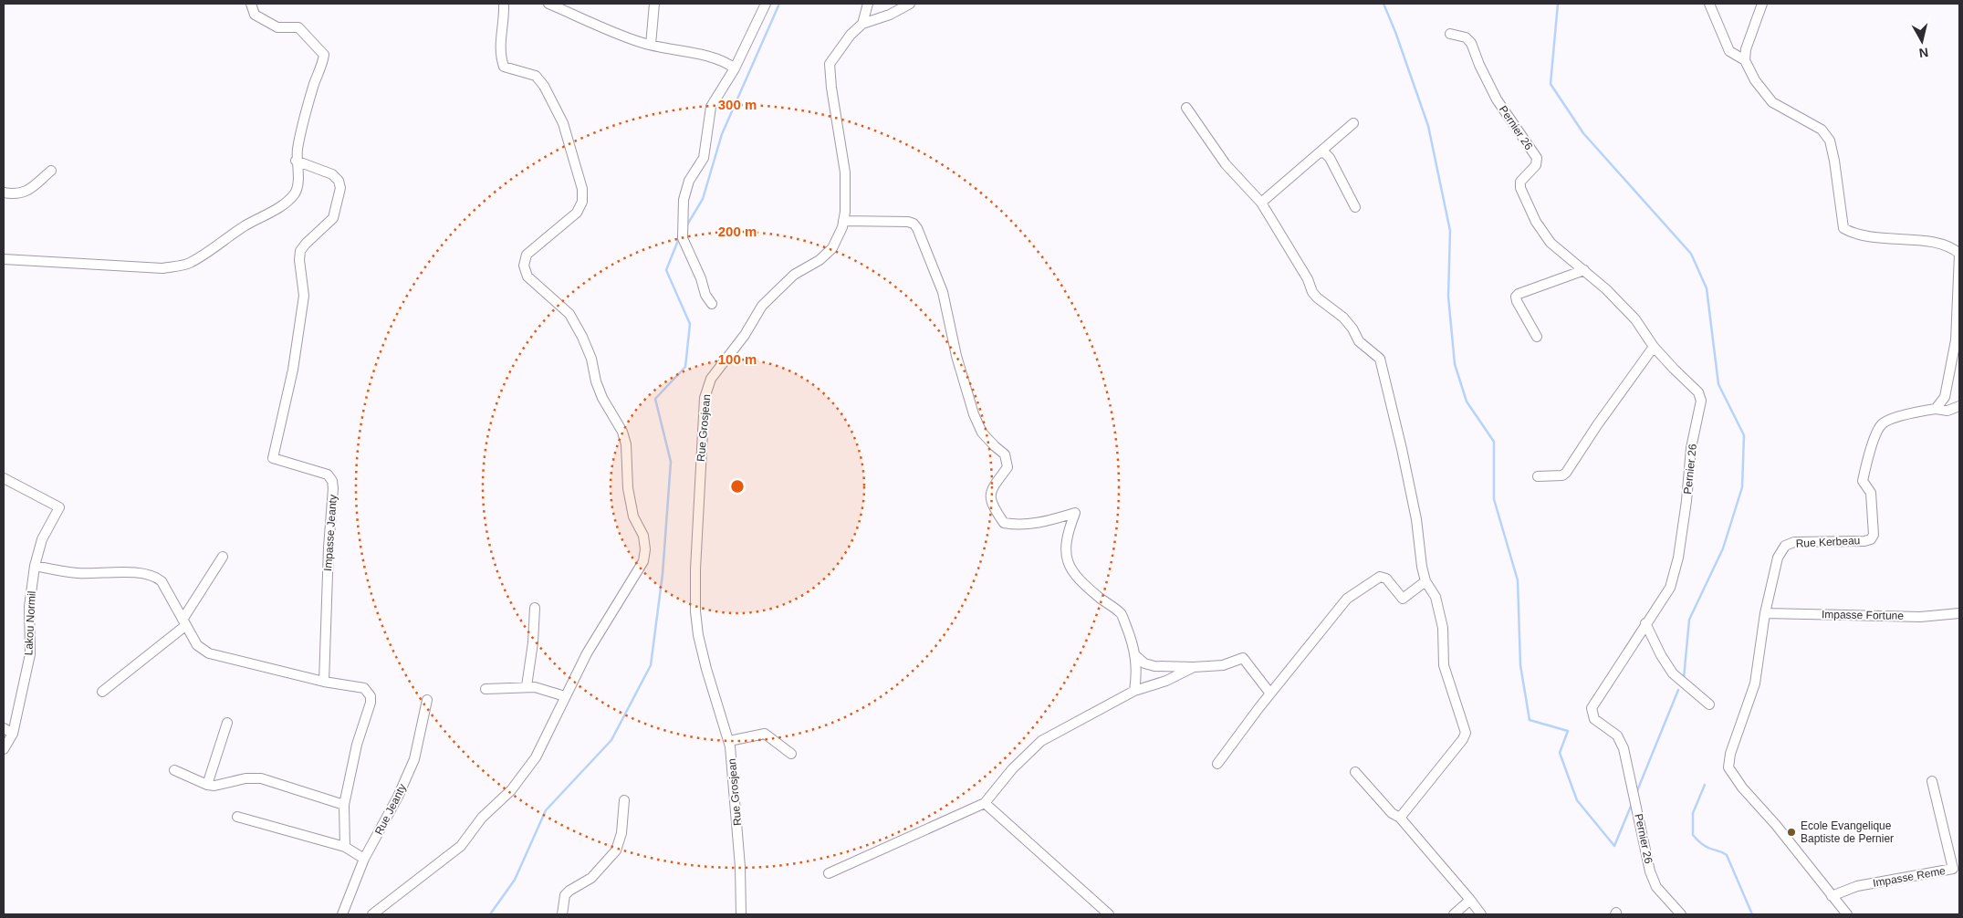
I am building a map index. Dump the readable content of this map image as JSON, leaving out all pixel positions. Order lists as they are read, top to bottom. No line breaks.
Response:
{"streets":{"street":["Pernier 26","Rue Grosjean","Impasse Jeanty","Rue Kerbeau","Impasse Fortune","Lakou Normil","Rue Jeanty","Impasse Reme"]},"crossings":[["Rue Kerbeau","Impasse Fortune"],["Rue Kerbeau","Impasse Reme"]],"places":["Ecole Evangelique Baptiste de Pernier"],"north":"bottom","rings":["300 m","200 m","100 m"]}
